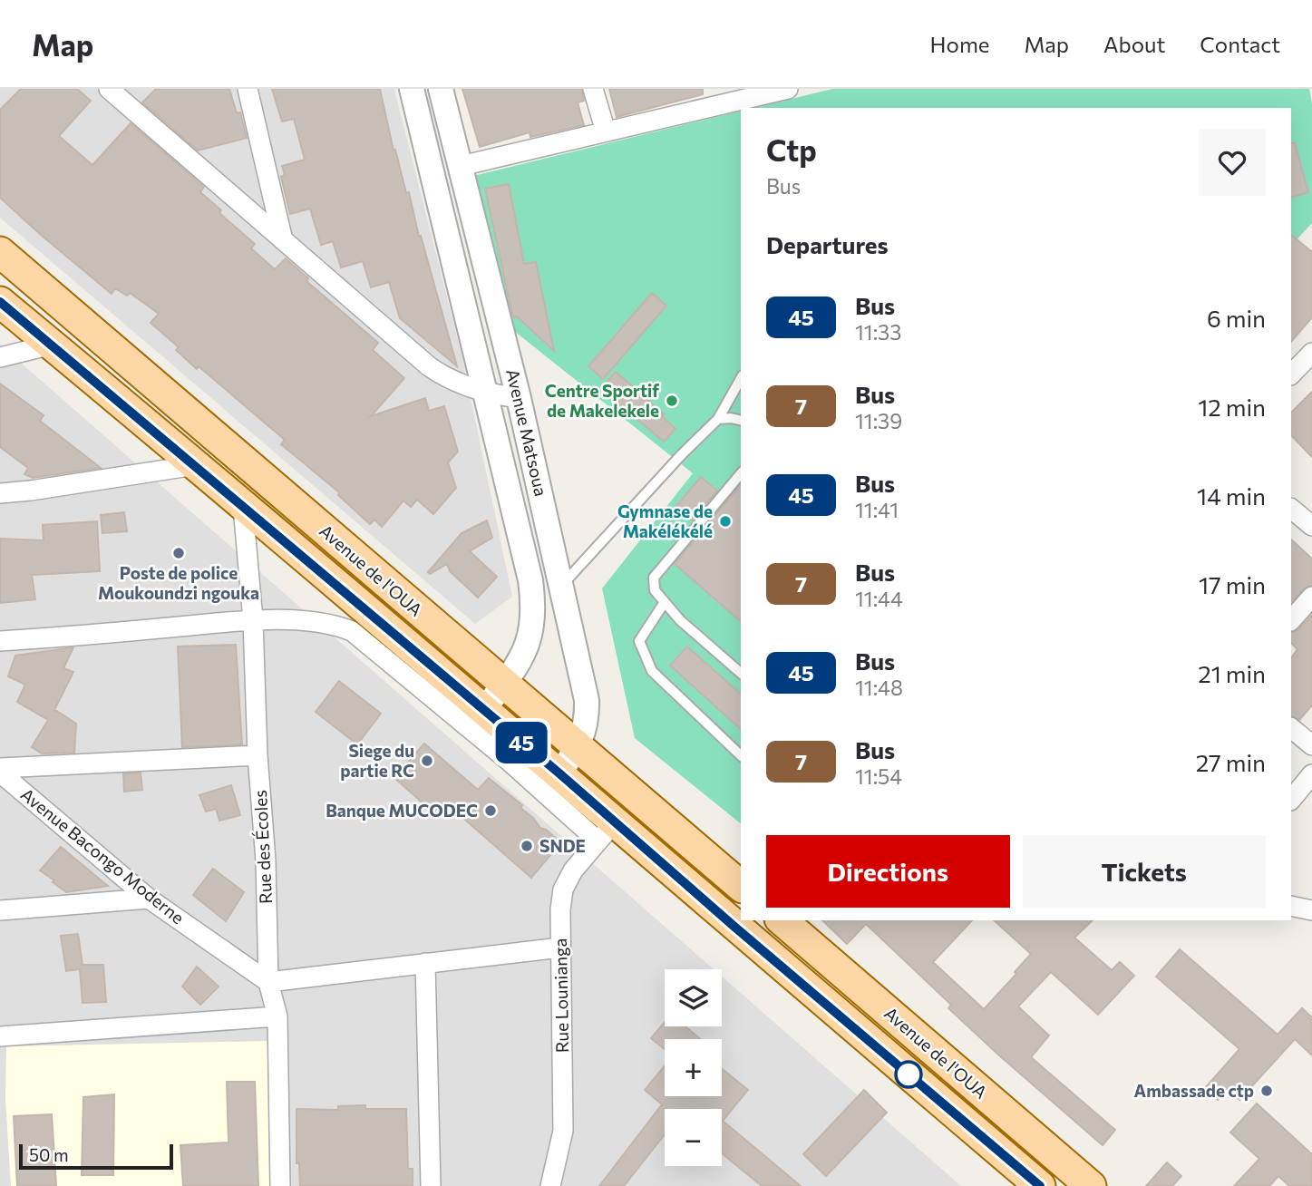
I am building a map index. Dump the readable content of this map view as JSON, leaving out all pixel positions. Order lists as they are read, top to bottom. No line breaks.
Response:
{"streets":{"main road":["Avenue de l'OUA"],"street":["Avenue Matsoua","Rue des Écoles","Avenue Bacongo Moderne","Rue Lounianga"]},"crossings":[["Avenue Matsoua","Avenue de l'OUA"],["Avenue de l'OUA","Rue des Écoles"],["Avenue de l'OUA","Rue Lounianga"],["Rue des Écoles","Avenue Bacongo Moderne"]],"places":["Centre Sportif de Makelekele","Gymnase de Makélékélé","Poste de police Moukoundzi ngouka","Siege du partie RC","Banque MUCODEC","SNDE","Ambassade ctp"],"lines":["bus line 45"],"scale_bar":"50 m","page":{"header":"Map","nav":["Home","Map","About","Contact"],"on_map":"45","heading":[["Ctp","Bus"],"Departures"],"list":[{"mark":"45","name":"Bus","note":"11:33","value":"6 min"},{"mark":"7","name":"Bus","note":"11:39","value":"12 min"},{"mark":"45","name":"Bus","note":"11:41","value":"14 min"},{"mark":"7","name":"Bus","note":"11:44","value":"17 min"},{"mark":"45","name":"Bus","note":"11:48","value":"21 min"},{"mark":"7","name":"Bus","note":"11:54","value":"27 min"}],"buttons":["Directions","Tickets"],"map_buttons":["+","−"],"scale":"50 m"}}
